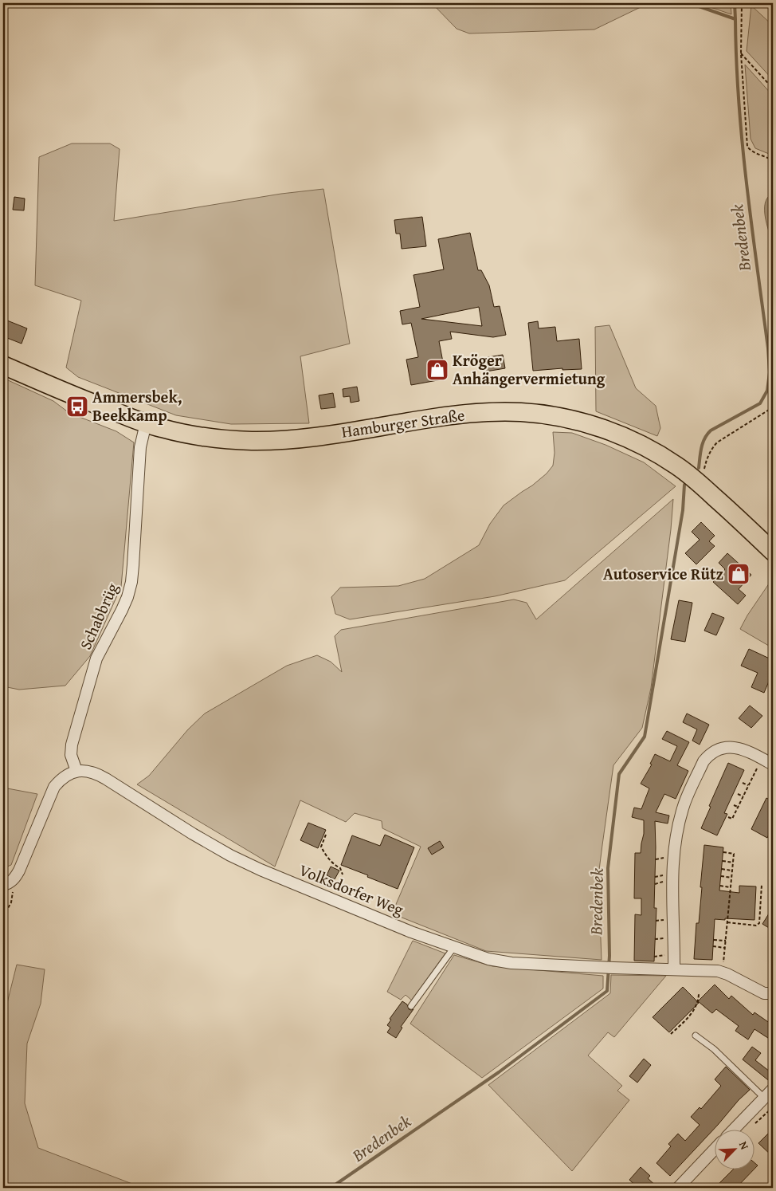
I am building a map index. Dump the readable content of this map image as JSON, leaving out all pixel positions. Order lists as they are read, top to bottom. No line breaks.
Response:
{"streets":{"main road":["Hamburger Straße"],"street":["Schabbrüg","Volksdorfer Weg"]},"crossings":[["Hamburger Straße","Schabbrüg"],["Schabbrüg","Volksdorfer Weg"]],"water":["Bredenbek"],"places":{"shop":["Kröger Anhängervermietung","Autoservice Rütz"],"bus stop":["Ammersbek, Beekkamp"]},"north":"top right"}
